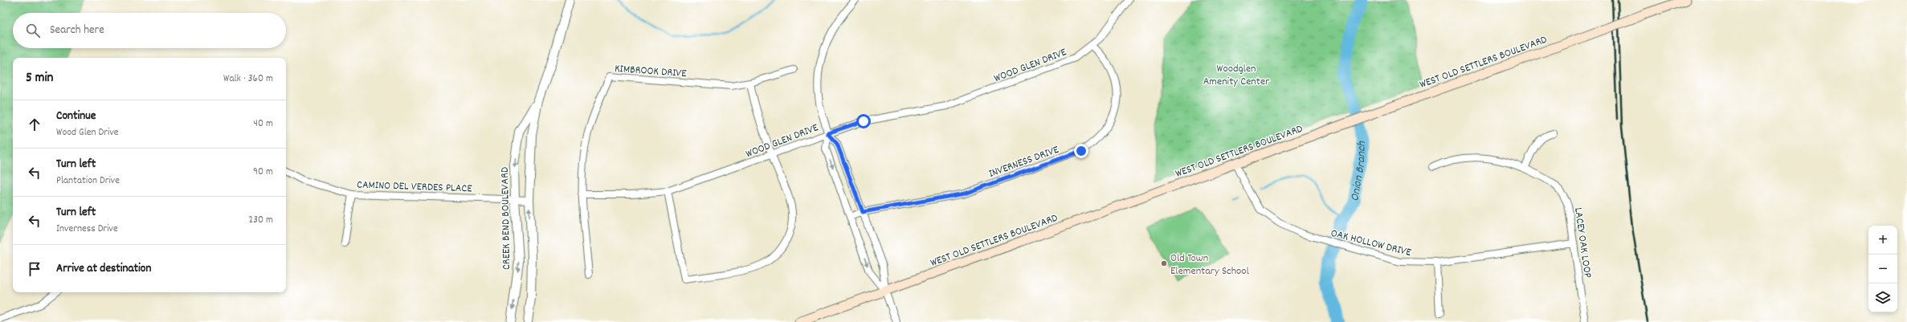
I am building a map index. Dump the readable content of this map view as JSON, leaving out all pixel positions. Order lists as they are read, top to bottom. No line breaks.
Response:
{"streets":{"main road":["WEST OLD SETTLERS BOULEVARD"],"street":["WOOD GLEN DRIVE","KIMBROOK DRIVE","INVERNESS DRIVE","CAMINO DEL VERDES PLACE","CREEK BEND BOULEVARD","OAK HOLLOW DRIVE","LACEY OAK LOOP"]},"crossings":[["WEST OLD SETTLERS BOULEVARD","OAK HOLLOW DRIVE"],["WOOD GLEN DRIVE","KIMBROOK DRIVE"],["WOOD GLEN DRIVE","INVERNESS DRIVE"],["CAMINO DEL VERDES PLACE","CREEK BEND BOULEVARD"],["OAK HOLLOW DRIVE","LACEY OAK LOOP"]],"water":["Onion Branch"],"parks":["Woodglen Amenity Center"],"places":["Old Town Elementary School"],"page":{"search":"Search here","heading":["5 min","Walk · 360 m"],"list":[["Continue","Wood Glen Drive","40 m"],["Turn left","Plantation Drive","90 m"],["Turn left","Inverness Drive","230 m"],"Arrive at destination"],"map_buttons":["+","−"]}}
